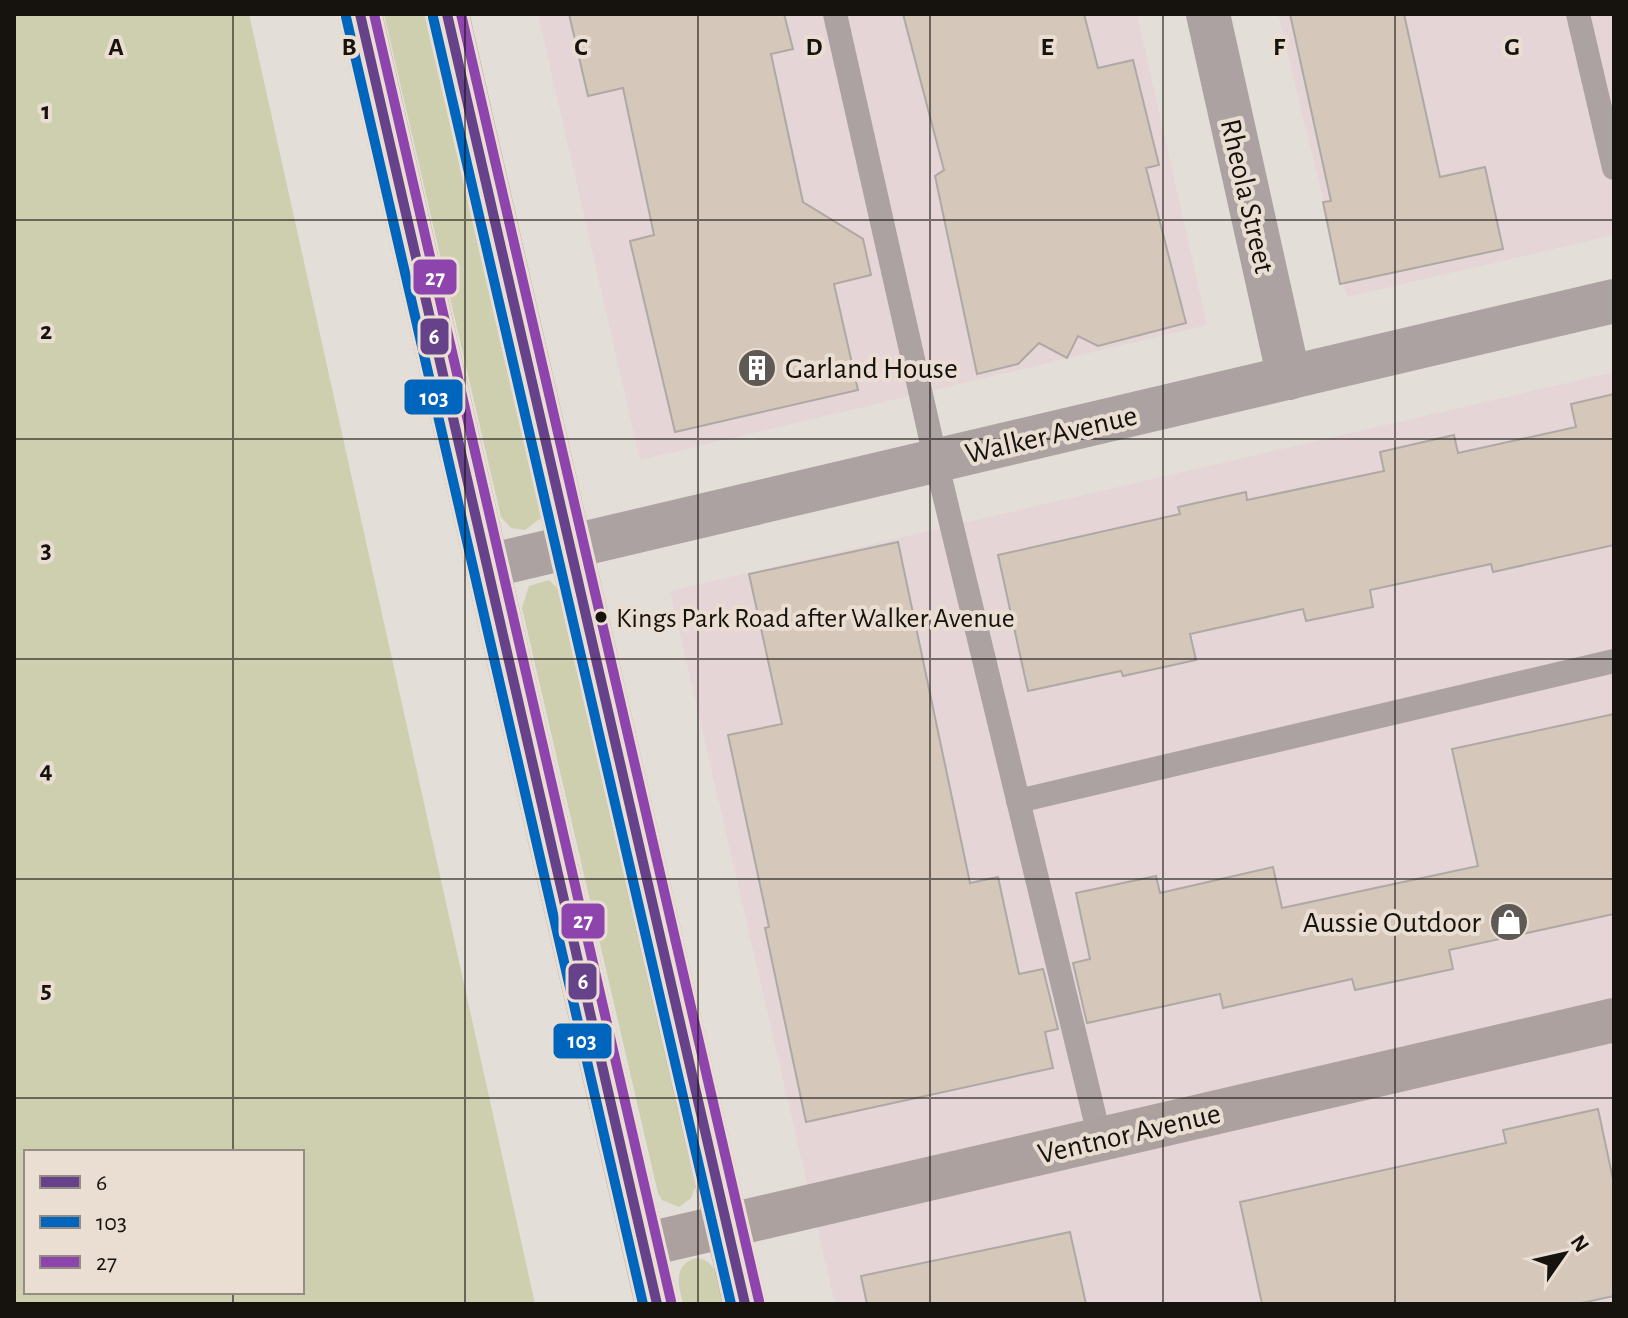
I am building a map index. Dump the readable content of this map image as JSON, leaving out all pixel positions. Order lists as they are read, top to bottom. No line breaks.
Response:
{"streets":{"street":["Rheola Street","Walker Avenue","Ventnor Avenue"]},"crossings":[["Rheola Street","Walker Avenue"]],"places":{"building":["Garland House"],"other":["Kings Park Road after Walker Avenue"],"shop":["Aussie Outdoor"]},"lines":["transit line 6","transit line 27","transit line 103"],"legend":["6","103","27"],"north":"top right","grid":{"columns":["A","B","C","D","E","F","G"],"rows":["1","2","3","4","5"]}}
